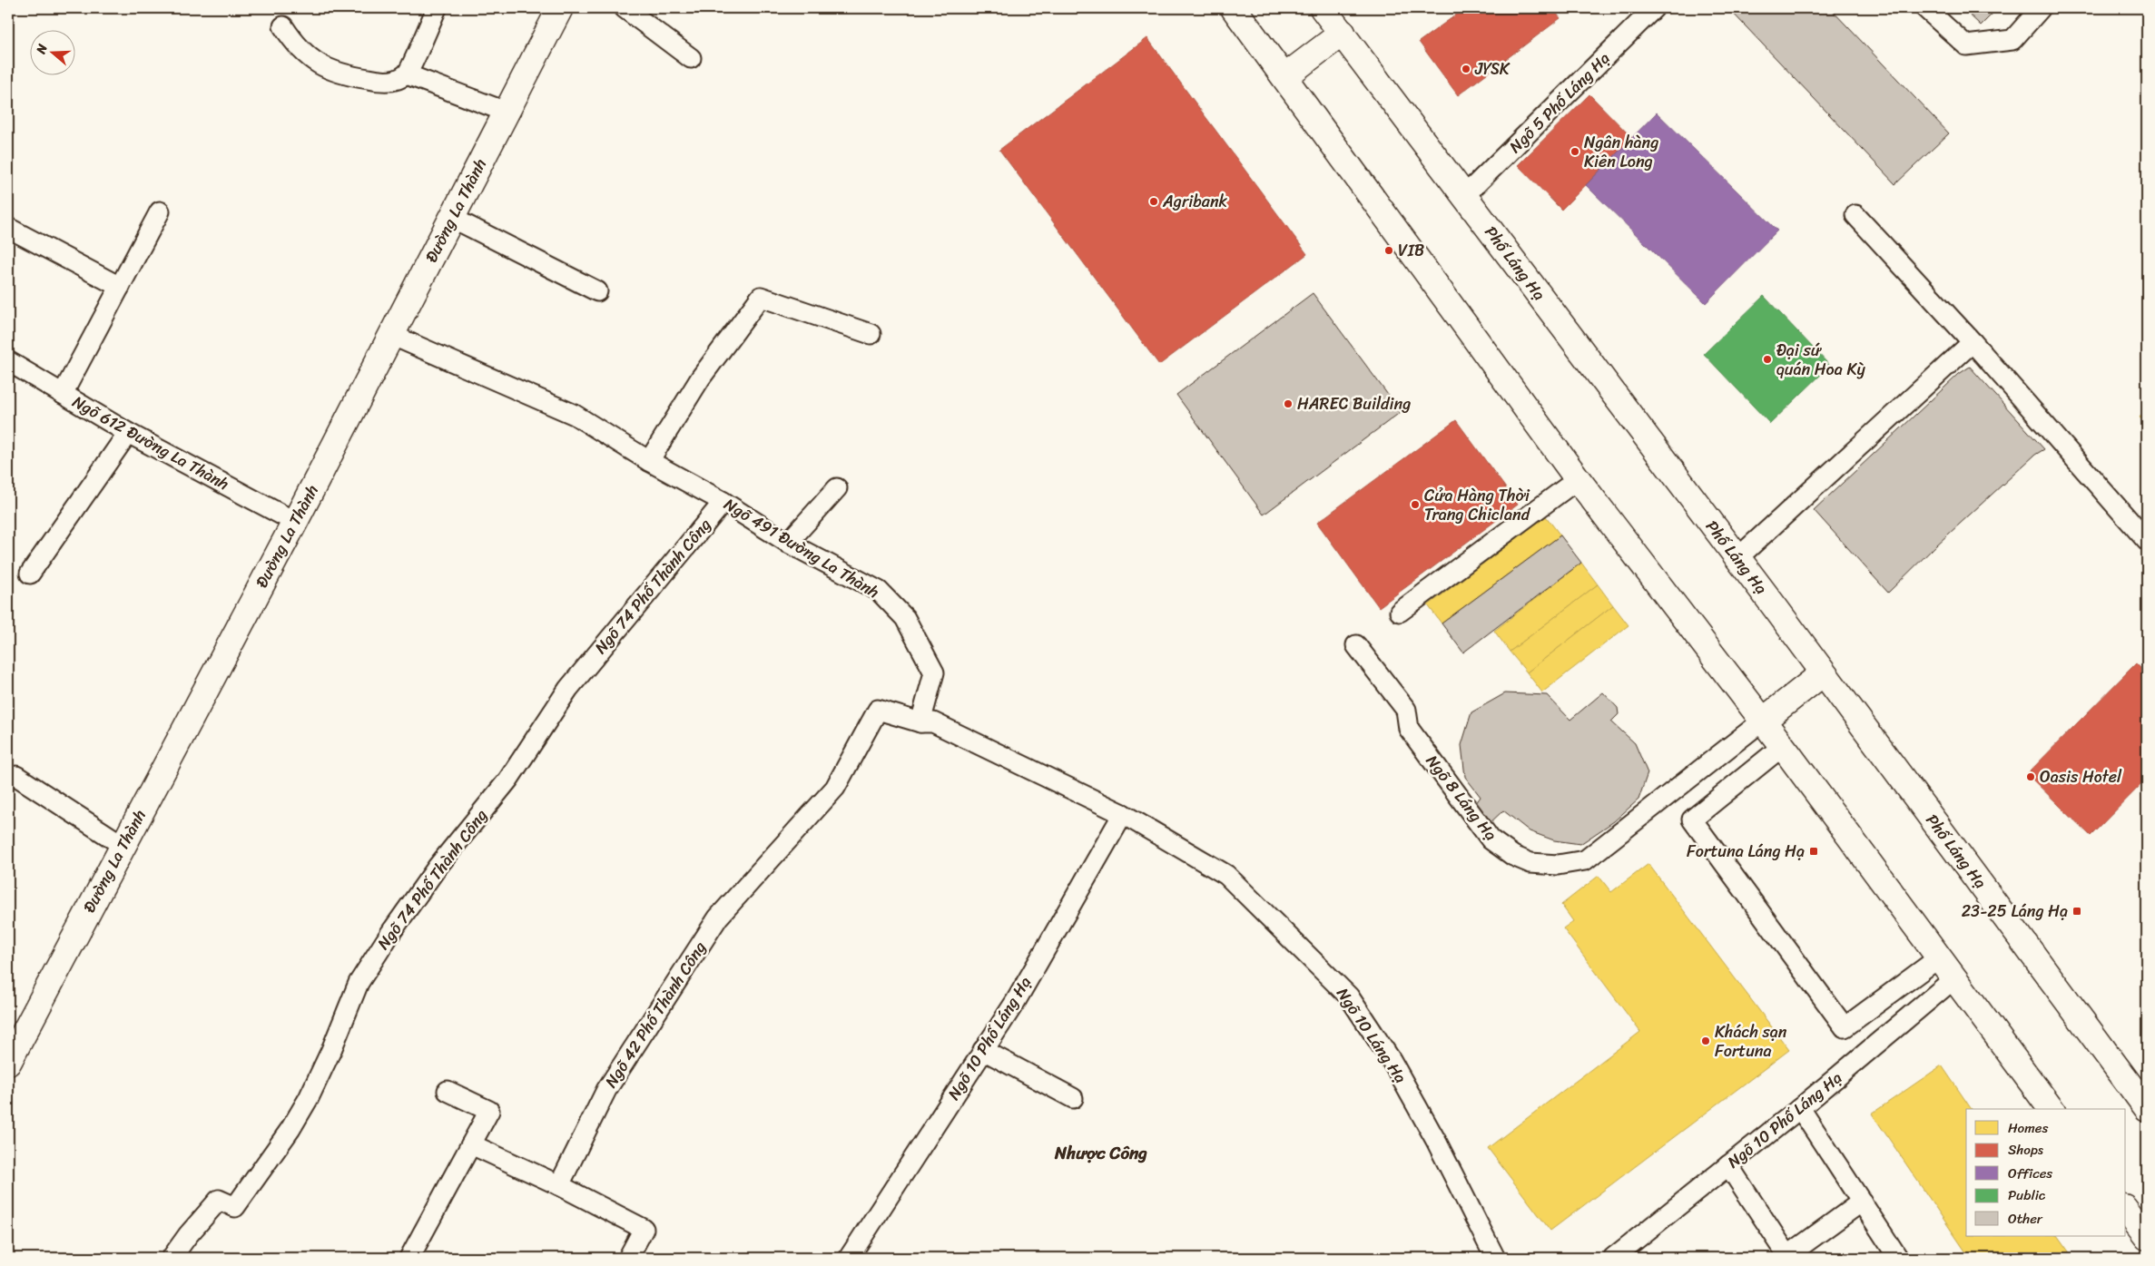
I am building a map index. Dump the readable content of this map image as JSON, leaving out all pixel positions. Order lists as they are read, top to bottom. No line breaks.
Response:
{"streets":{"main road":["Đường La Thành","Phố Láng Hạ"],"lane":["Ngõ 5 Phố Láng Hạ","Ngõ 612 Đường La Thành","Ngõ 491 Đường La Thành","Ngõ 74 Phố Thành Công","Ngõ 8 Láng Hạ","Ngõ 42 Phố Thành Công","Ngõ 10 Láng Hạ","Ngõ 10 Phố Láng Hạ"]},"crossings":[["Ngõ 5 Phố Láng Hạ","Phố Láng Hạ"],["Đường La Thành","Ngõ 612 Đường La Thành"],["Đường La Thành","Ngõ 491 Đường La Thành"],["Ngõ 491 Đường La Thành","Ngõ 74 Phố Thành Công"],["Ngõ 491 Đường La Thành","Ngõ 42 Phố Thành Công"],["Ngõ 10 Láng Hạ","Ngõ 10 Phố Láng Hạ"]],"districts":["Nhược Công"],"places":{"other":["JYSK","Ngân hàng Kiên Long","Agribank","VIB","Đại sứ quán Hoa Kỳ","HAREC Building","Cửa Hàng Thời Trang Chicland","Oasis Hotel","Khách sạn Fortuna"],"transit":["Fortuna Láng Hạ","23-25 Láng Hạ"]},"legend":["Homes","Shops","Offices","Public","Other"],"north":"left"}
